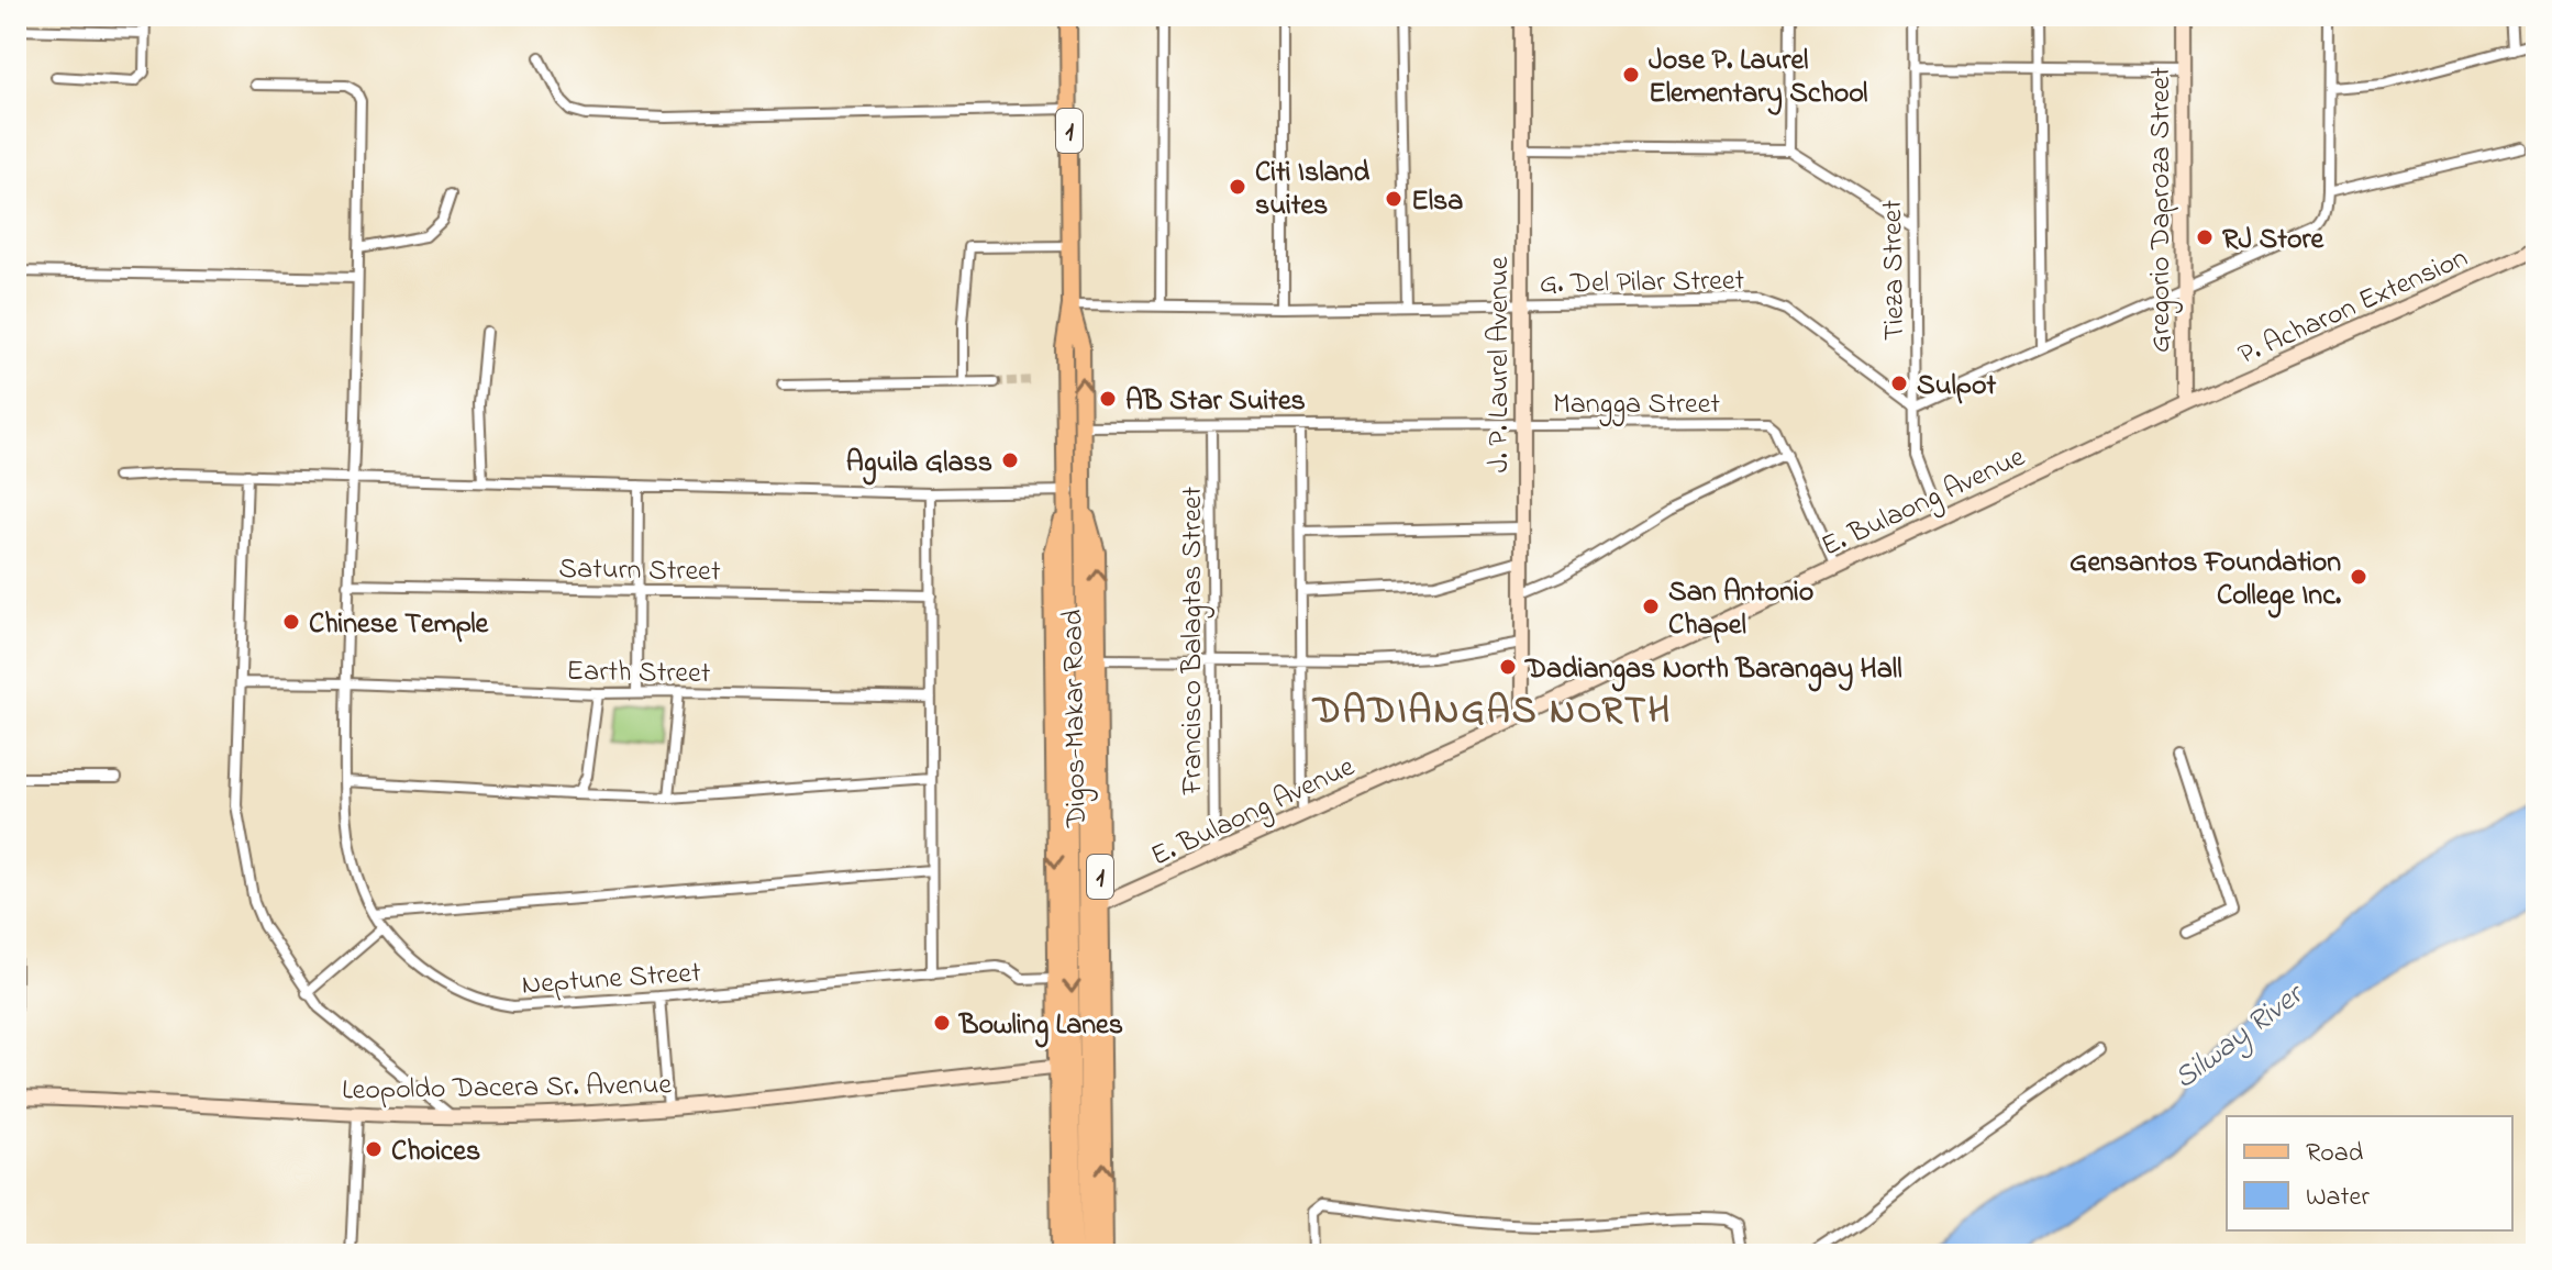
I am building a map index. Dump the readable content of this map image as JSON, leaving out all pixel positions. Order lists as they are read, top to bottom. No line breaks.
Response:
{"streets":{"main road":["1","Gregorio Daproza Street","P. Acharon Extension","J. P. Laurel Avenue","E. Bulaong Avenue","Digos-Makar Road","Leopoldo Dacera Sr. Avenue"],"street":["Tieza Street","G. Del Pilar Street","Mangga Street","Saturn Street","Francisco Balagtas Street","Earth Street","Neptune Street"]},"crossings":[["Gregorio Daproza Street","P. Acharon Extension"],["Gregorio Daproza Street","E. Bulaong Avenue"],["Tieza Street","G. Del Pilar Street"],["Tieza Street","E. Bulaong Avenue"],["G. Del Pilar Street","J. P. Laurel Avenue"],["G. Del Pilar Street","Digos-Makar Road"],["P. Acharon Extension","E. Bulaong Avenue"],["J. P. Laurel Avenue","Mangga Street"],["J. P. Laurel Avenue","E. Bulaong Avenue"],["Mangga Street","E. Bulaong Avenue"],["Mangga Street","Francisco Balagtas Street"],["Mangga Street","Digos-Makar Road"],["E. Bulaong Avenue","Francisco Balagtas Street"],["E. Bulaong Avenue","Digos-Makar Road"],["Saturn Street","Neptune Street"],["Earth Street","Neptune Street"],["Digos-Makar Road","Neptune Street"],["Digos-Makar Road","Leopoldo Dacera Sr. Avenue"]],"districts":["DADIANGAS NORTH"],"water":["Silway River"],"places":["Jose P. Laurel Elementary School","Citi Island suites","Elsa","RJ Store","Sulpot","AB Star Suites","Aguila Glass","Gensantos Foundation College Inc.","San Antonio Chapel","Chinese Temple","Dadiangas North Barangay Hall","Bowling Lanes","Choices"],"legend":["Road","Water"]}
